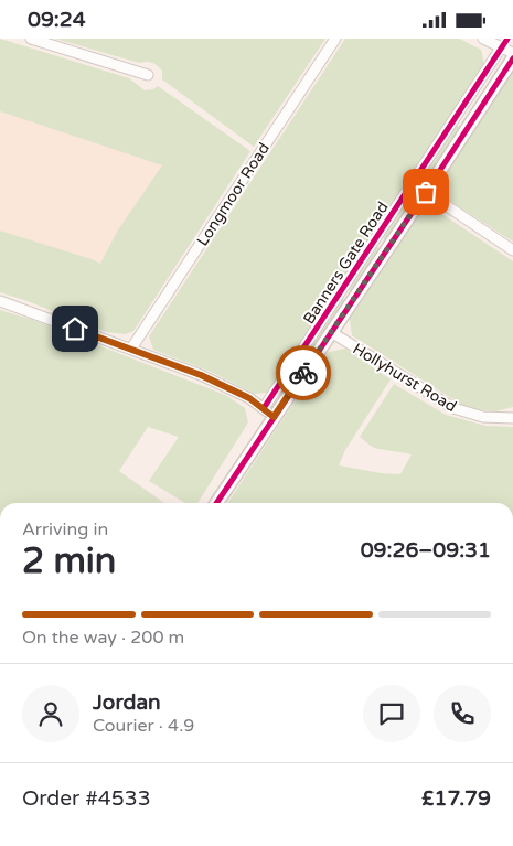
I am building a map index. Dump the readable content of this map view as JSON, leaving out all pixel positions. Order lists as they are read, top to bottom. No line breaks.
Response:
{"streets":{"street":["Longmoor Road","Banners Gate Road","Hollyhurst Road"]},"crossings":[["Banners Gate Road","Hollyhurst Road"]],"page":{"status":"09:24","heading":["2 min","Arriving in","09:26–09:31"],"panel":["Jordan","Courier · 4.9","Order #4533","£17.79"],"bar":"On the way · 200 m"}}
